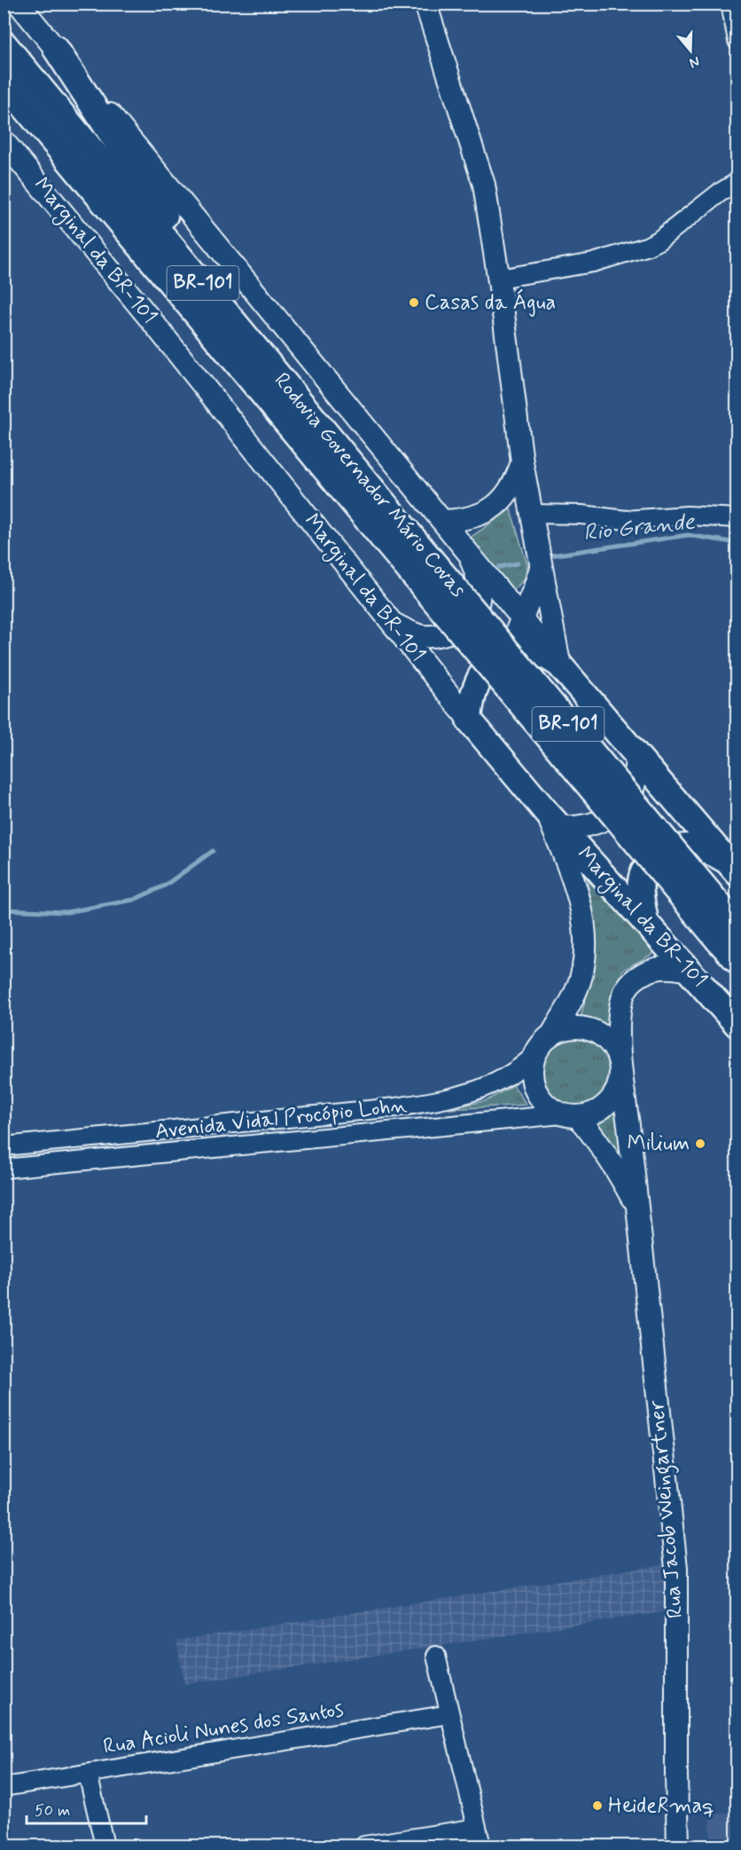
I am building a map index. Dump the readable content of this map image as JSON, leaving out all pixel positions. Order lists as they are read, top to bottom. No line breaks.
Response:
{"streets":{"highway":["Marginal da BR-101","BR-101","Rodovia Governador Mário Covas"],"main road":["Rua Jacob Weingartner"],"street":["Avenida Vidal Procópio Lohn","Rua Acioli Nunes dos Santos"]},"crossings":[["Marginal da BR-101","Rua Jacob Weingartner"],["Avenida Vidal Procópio Lohn","Rua Jacob Weingartner"]],"water":["Rio Grande"],"places":["Casas da Água","Milium","HeideRmaq"],"scale_bar":"50 m","north":"bottom"}
